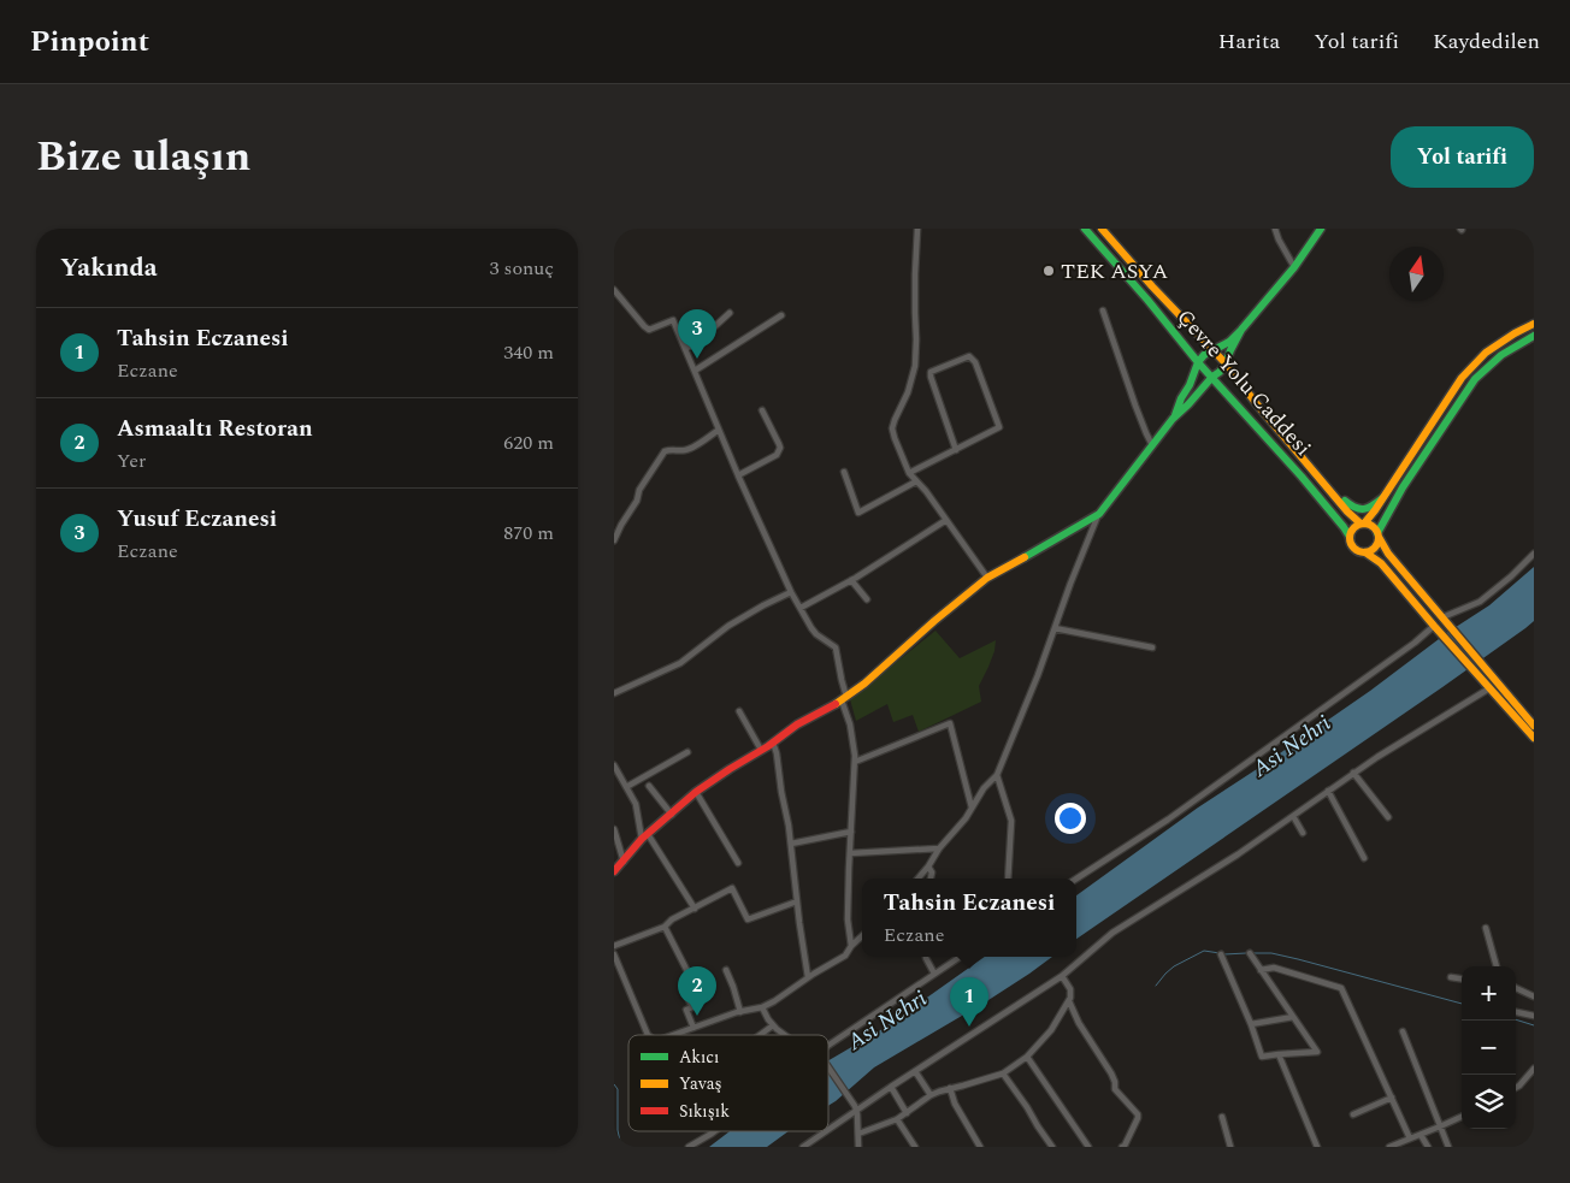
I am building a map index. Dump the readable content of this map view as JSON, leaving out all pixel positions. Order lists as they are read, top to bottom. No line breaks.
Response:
{"streets":{"main road":["Çevre Yolu Caddesi"]},"water":["Asi Nehri"],"places":["TEK ASYA"],"legend":["Akıcı","Yavaş","Sıkışık"],"north":"top","page":{"header":"Pinpoint","nav":["Harita","Yol tarifi","Kaydedilen"],"title":"Bize ulaşın","buttons":"Yol tarifi","heading":["Yakında","3 sonuç"],"list":[{"mark":"1","name":"Tahsin Eczanesi","note":"Eczane","value":"340 m"},{"mark":"2","name":"Asmaaltı Restoran","note":"Yer","value":"620 m"},{"mark":"3","name":"Yusuf Eczanesi","note":"Eczane","value":"870 m"}],"pins":["3","2","1"],"popup":["Tahsin Eczanesi","Eczane"],"map_buttons":["+","−"]}}
